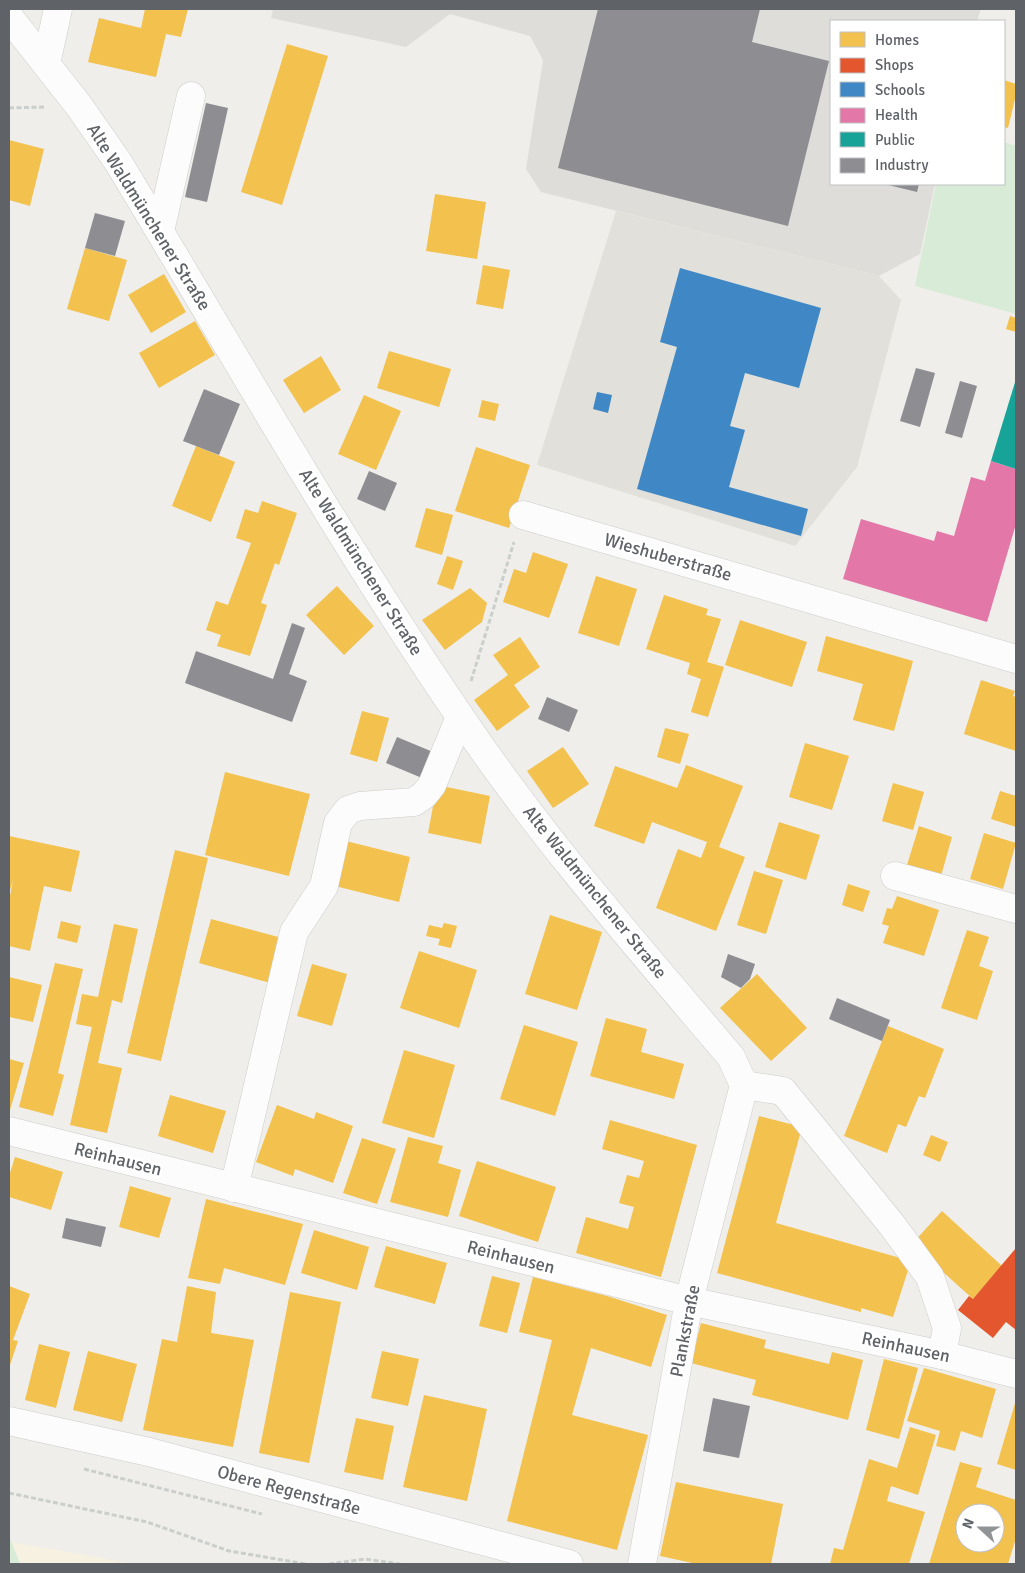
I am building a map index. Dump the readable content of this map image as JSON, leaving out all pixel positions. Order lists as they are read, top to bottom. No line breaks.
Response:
{"streets":{"street":["Alte Waldmünchener Straße","Wieshuberstraße","Reinhausen","Plankstraße","Obere Regenstraße"]},"crossings":[["Alte Waldmünchener Straße","Plankstraße"],["Reinhausen","Plankstraße"]],"legend":["Homes","Shops","Schools","Health","Public","Industry"],"north":"left"}
